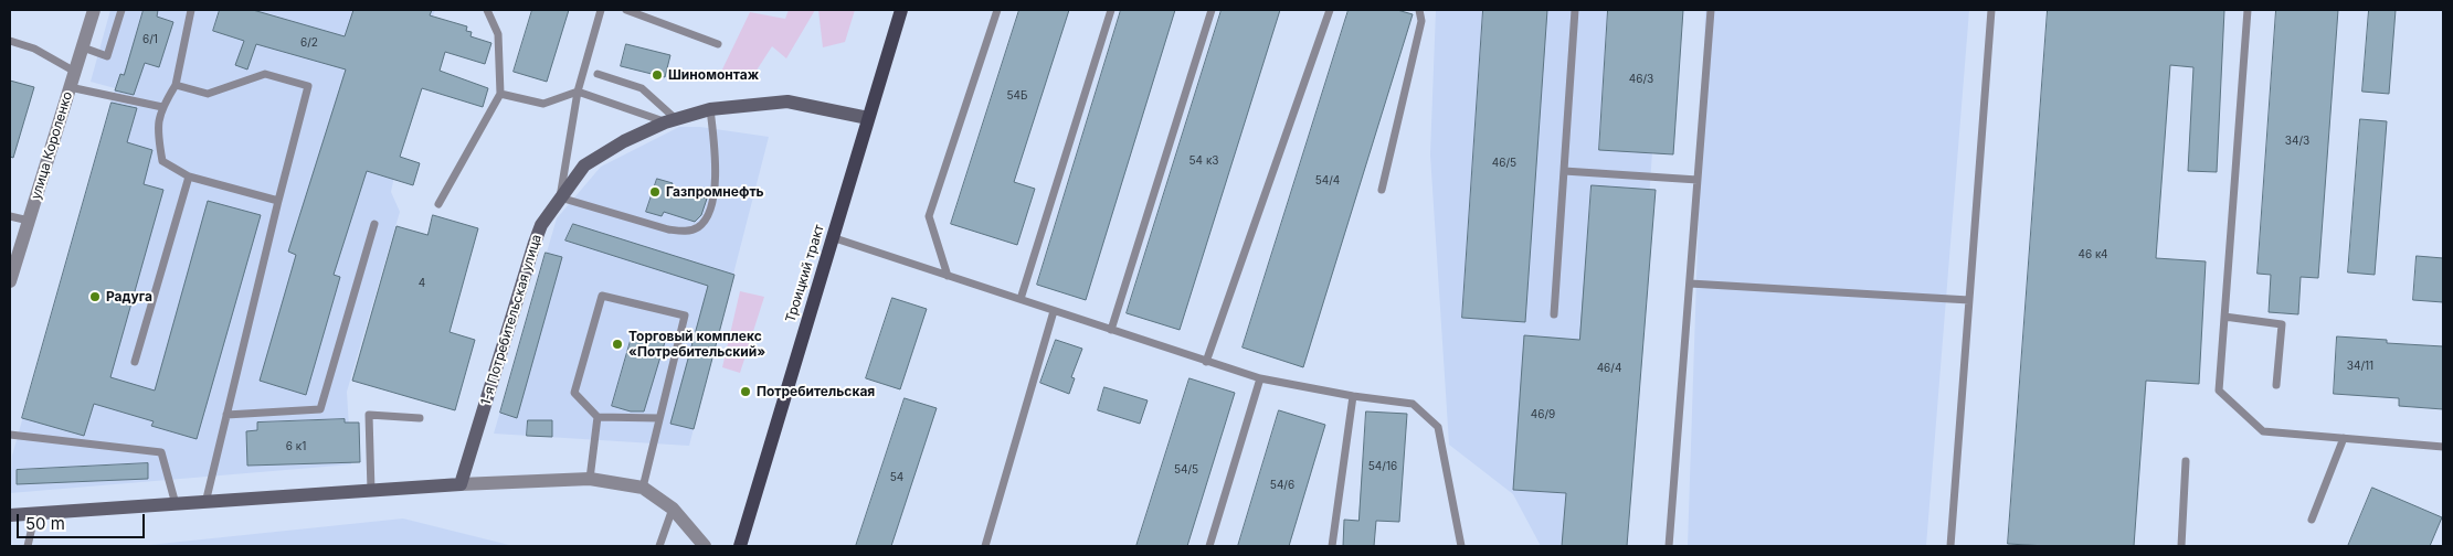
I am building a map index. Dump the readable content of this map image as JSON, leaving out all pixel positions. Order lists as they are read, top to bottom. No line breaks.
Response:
{"streets":{"main road":["Троицкий тракт"],"street":["улица Короленко","1-я Потребительская улица"]},"crossings":[["Троицкий тракт","1-я Потребительская улица"]],"places":["Шиномонтаж","Газпромнефть","Радуга","Торговый комплекс «Потребительский»","Потребительская"],"house_numbers":["6/1","6/2","46/3","54Б","34/3","54 к3","46/5","54/4","46 к4","4","34/11","46/4","46/9","6 к1","54/16","54/5","54","54/6"],"scale_bar":"50 m"}
